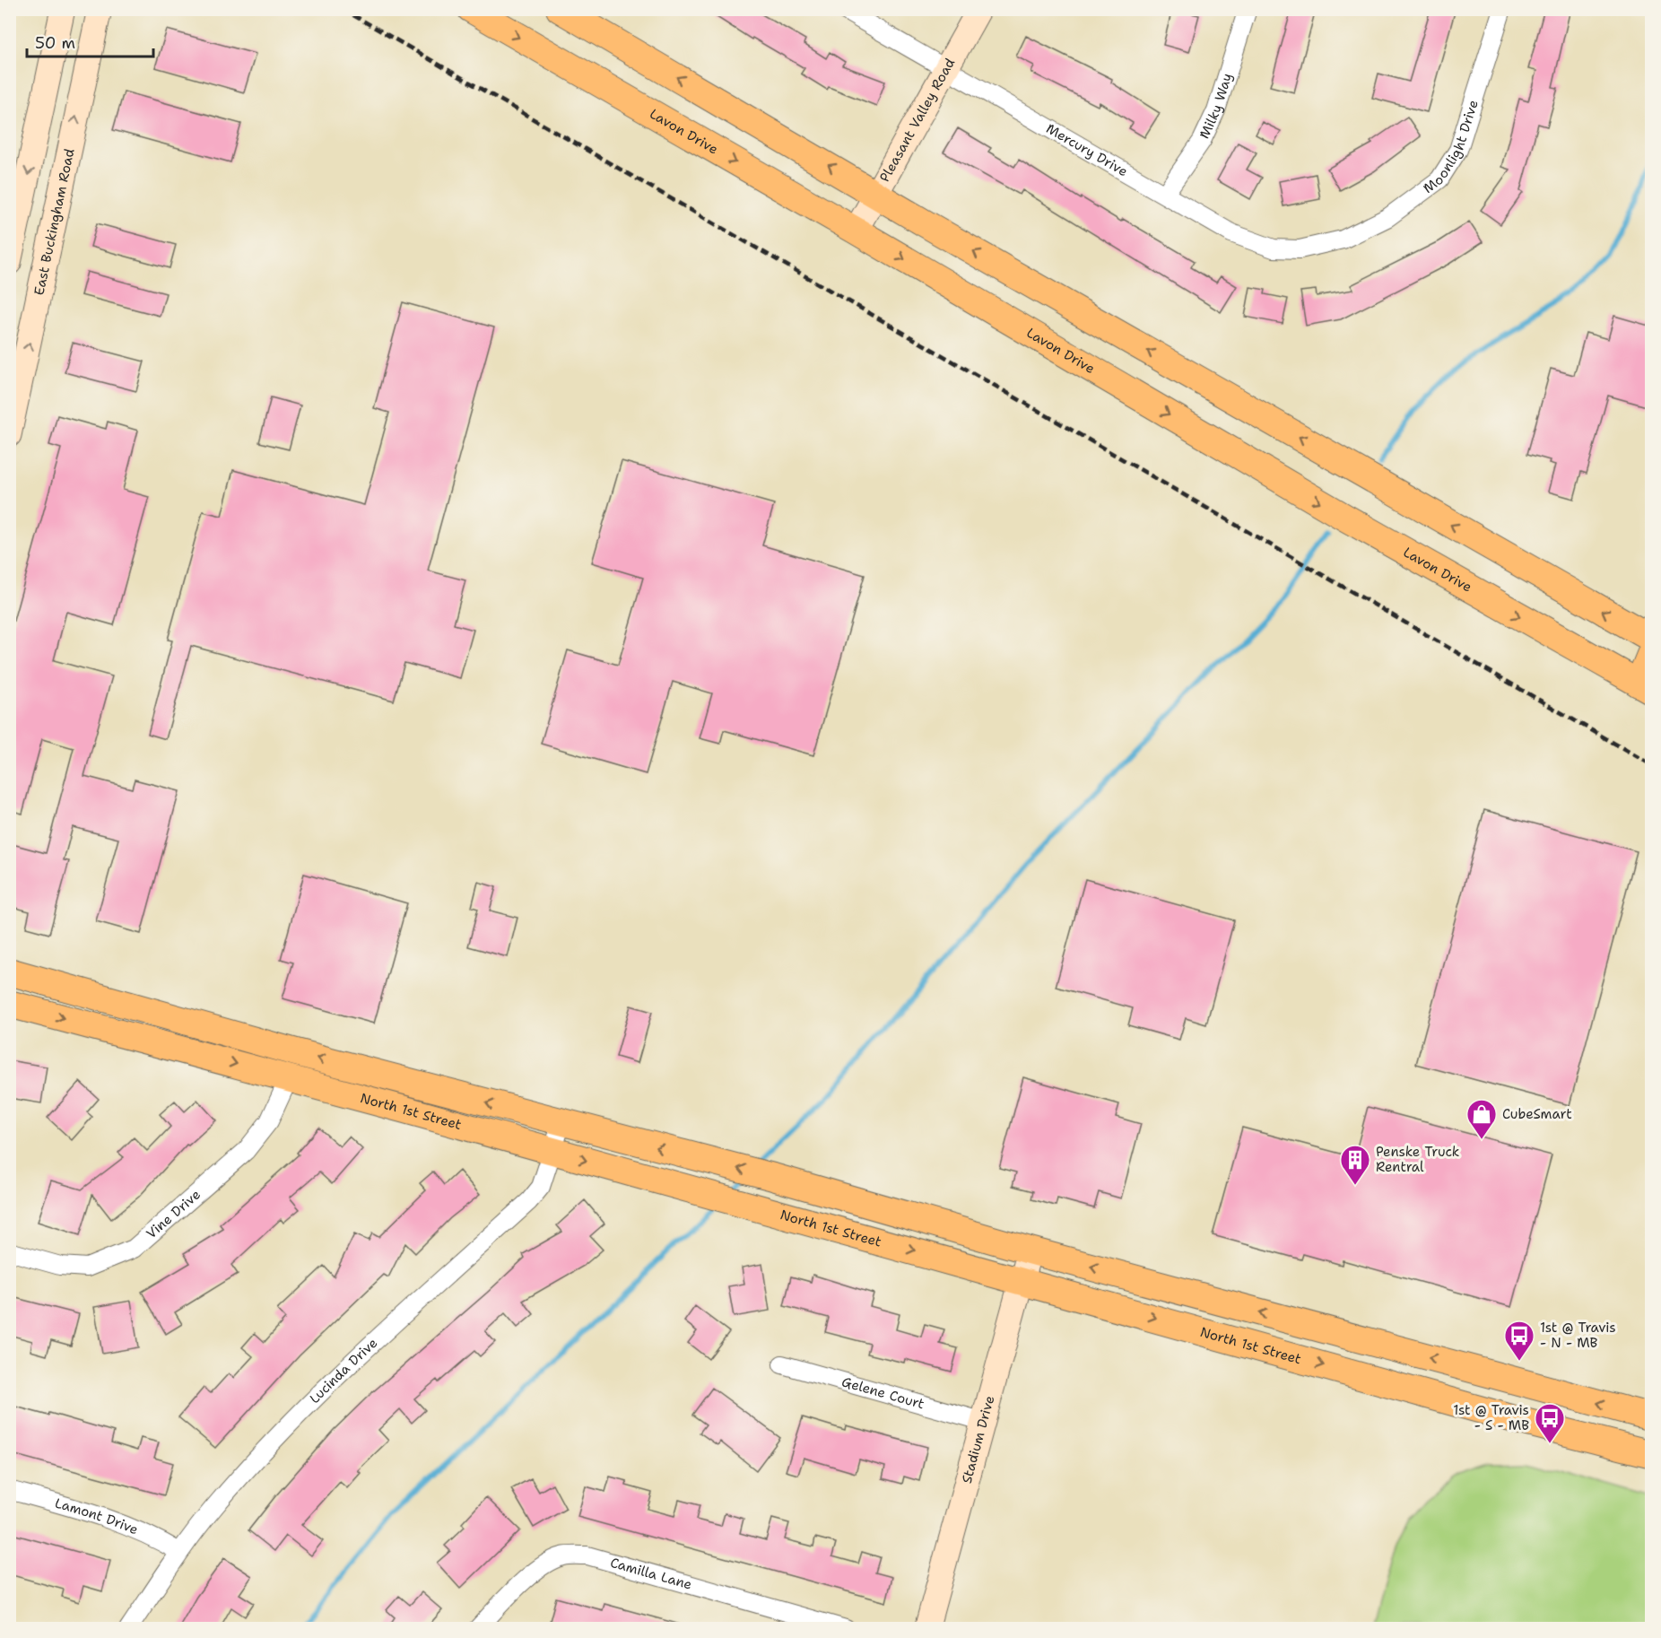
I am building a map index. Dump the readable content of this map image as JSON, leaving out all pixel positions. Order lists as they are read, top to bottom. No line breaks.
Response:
{"streets":{"main road":["Pleasant Valley Road","Lavon Drive","East Buckingham Road","North 1st Street","Stadium Drive"],"street":["Milky Way","Moonlight Drive","Mercury Drive","Vine Drive","Lucinda Drive","Gelene Court","Lamont Drive","Camilla Lane"]},"crossings":[["Milky Way","Mercury Drive"],["Pleasant Valley Road","Lavon Drive"],["Pleasant Valley Road","Mercury Drive"],["Moonlight Drive","Mercury Drive"],["North 1st Street","Vine Drive"],["North 1st Street","Lucinda Drive"],["North 1st Street","Stadium Drive"],["Lucinda Drive","Lamont Drive"],["Gelene Court","Stadium Drive"]],"places":{"shop":["CubeSmart"],"building":["Penske Truck Rentral"],"bus stop":["1st @ Travis - N - MB","1st @ Travis - S - MB"]},"scale_bar":"50 m"}
